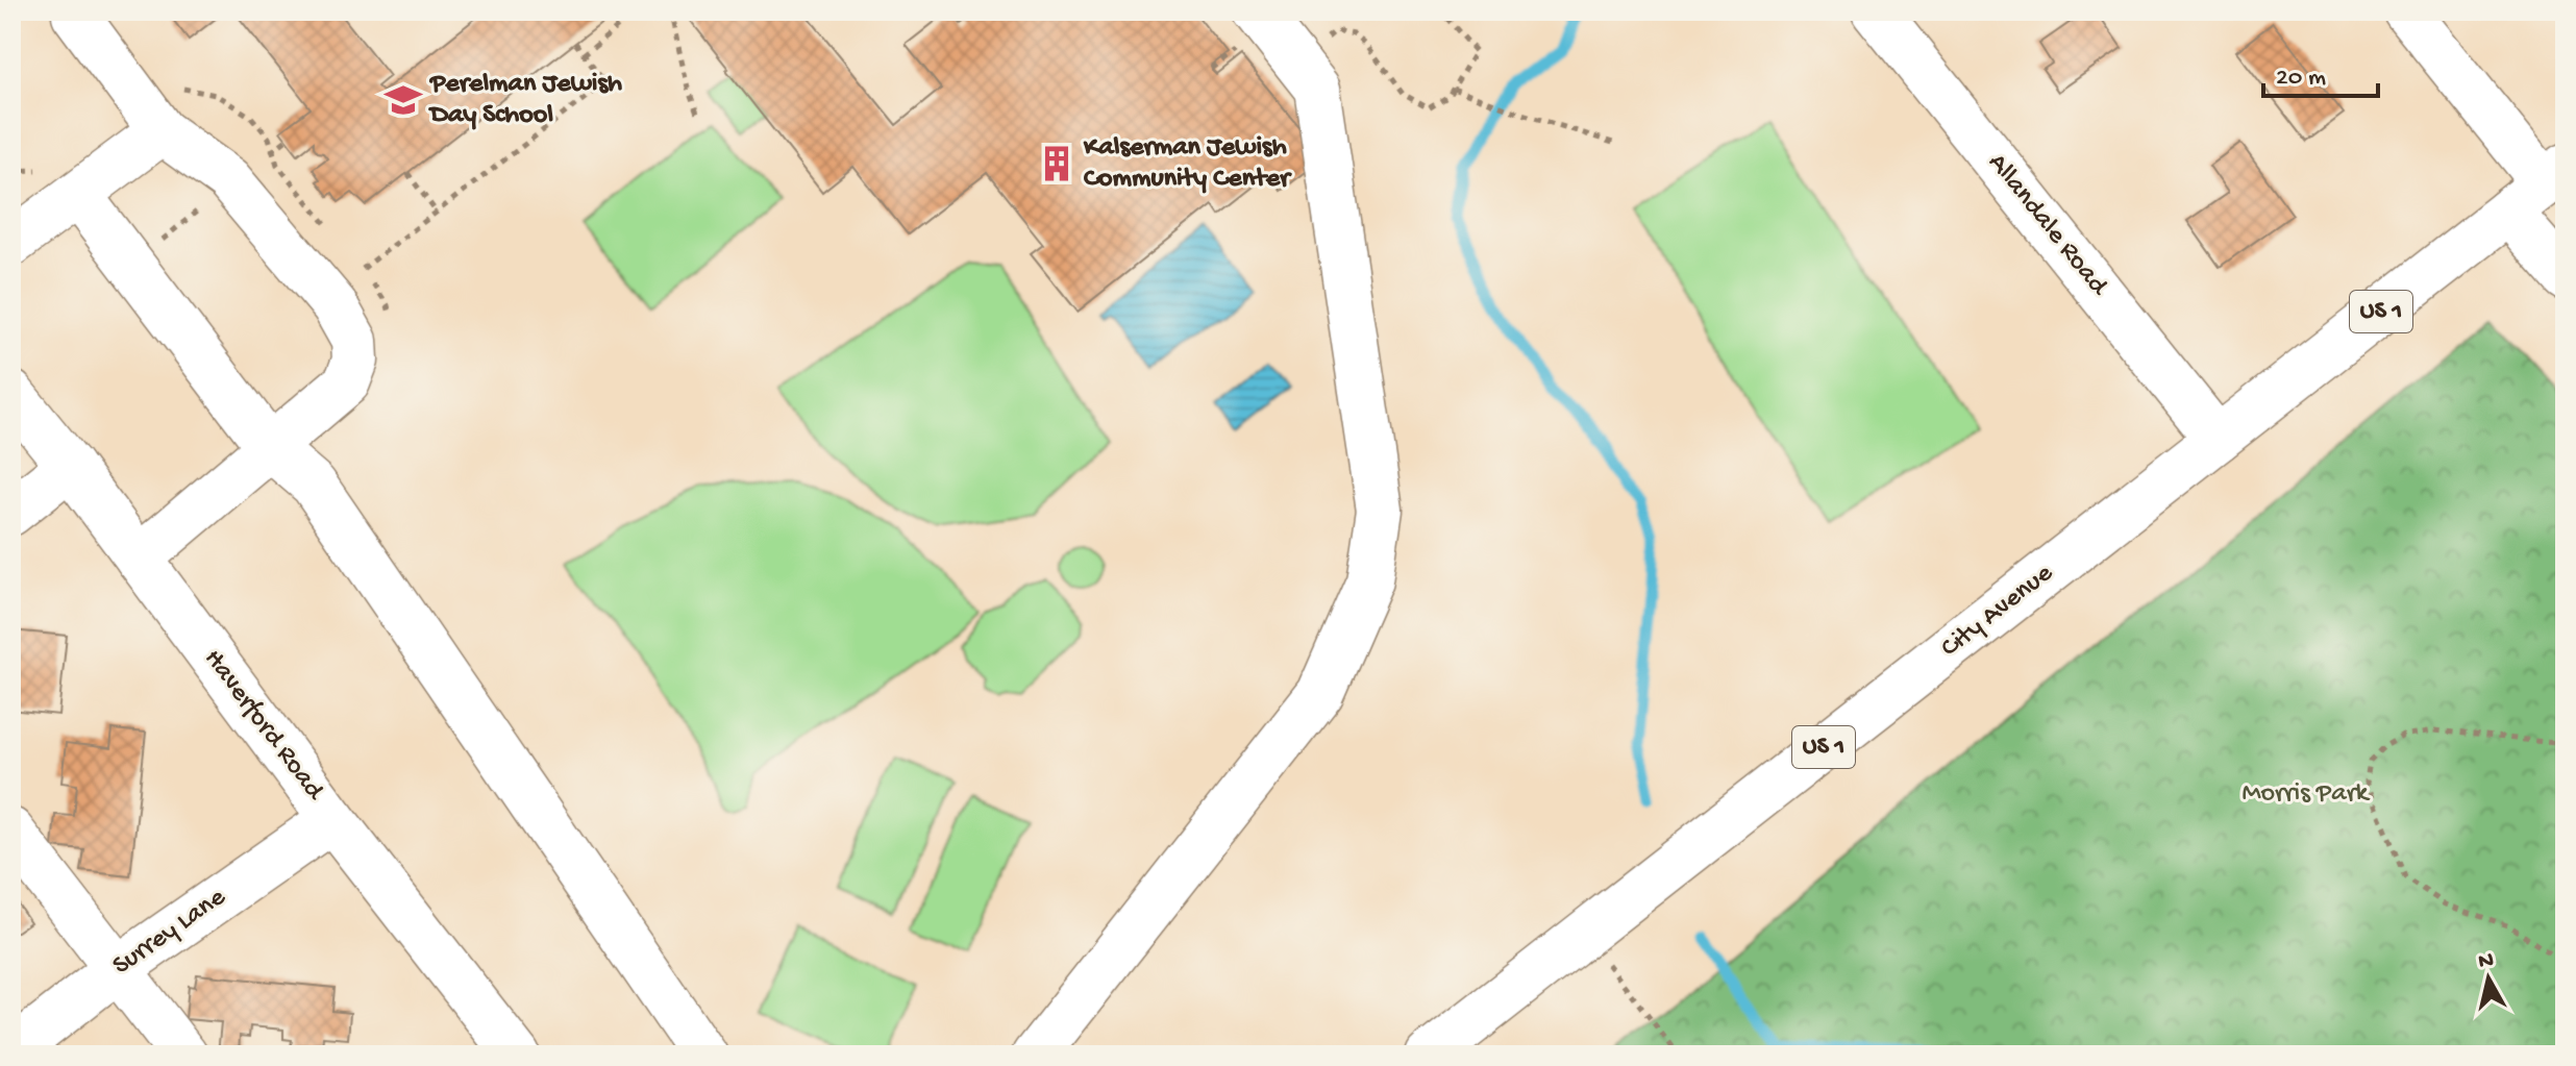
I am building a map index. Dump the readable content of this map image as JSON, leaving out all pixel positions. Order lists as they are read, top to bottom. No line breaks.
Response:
{"streets":{"main road":["Allandale Road","US 1","City Avenue","Haverford Road","Surrey Lane"]},"crossings":[["Allandale Road","City Avenue"],["Haverford Road","Surrey Lane"]],"parks":["Morris Park"],"places":{"school or university":["Perelman Jewish Day School"],"building":["Kalserman Jewish Community Center"]},"scale_bar":"20 m","north":"top"}
